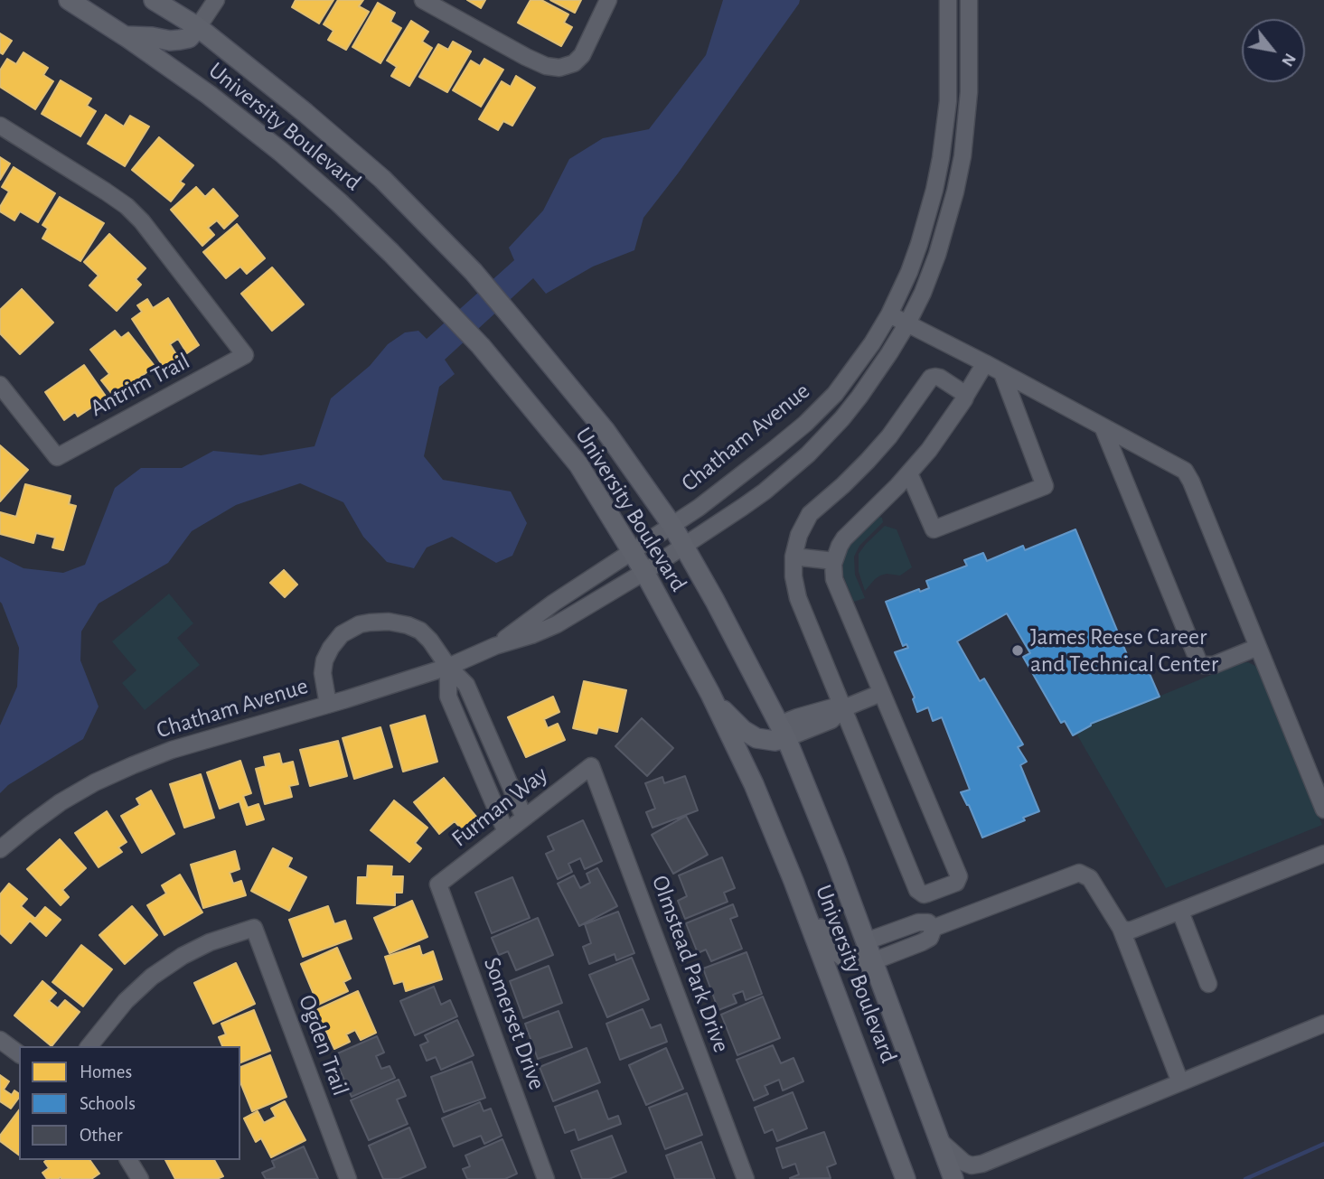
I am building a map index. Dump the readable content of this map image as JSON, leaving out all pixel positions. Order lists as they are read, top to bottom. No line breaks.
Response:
{"streets":{"main road":["University Boulevard"],"street":["Antrim Trail","Chatham Avenue","Furman Way","Olmstead Park Drive","Somerset Drive","Ogden Trail"]},"crossings":[["University Boulevard","Chatham Avenue"],["Furman Way","Olmstead Park Drive"],["Furman Way","Somerset Drive"]],"places":["James Reese Career and Technical Center"],"legend":["Homes","Schools","Other"],"north":"bottom right"}
